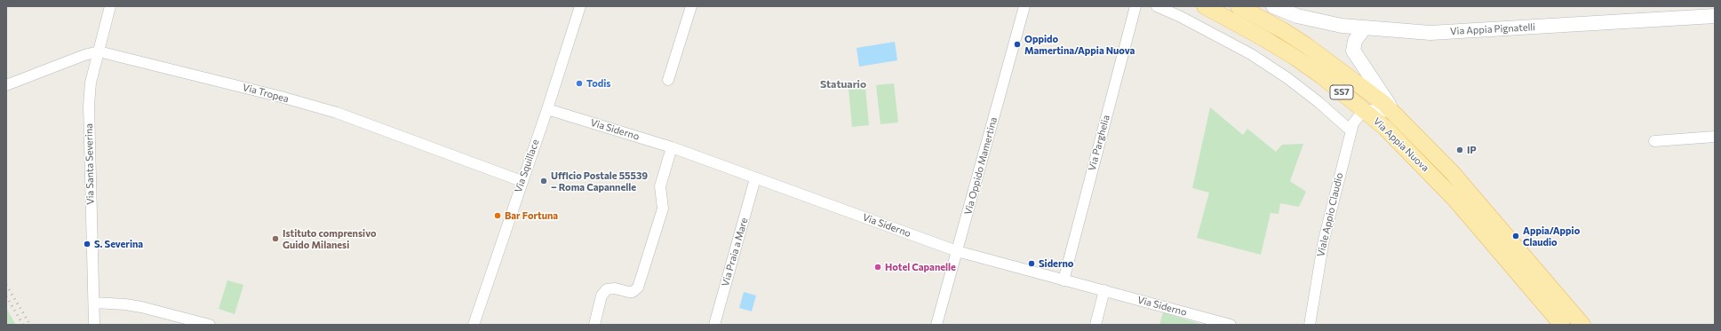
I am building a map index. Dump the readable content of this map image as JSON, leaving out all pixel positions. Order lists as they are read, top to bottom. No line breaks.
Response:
{"streets":{"main road":["Via Appia Pignatelli","SS7","Via Appia Nuova"],"street":["Via Tropea","Via Siderno","Via Parghelia","Via Santa Severina","Via Squillace","Via Oppido Mamertina","Viale Appio Claudio","Via Praia a Mare"]},"crossings":[["Via Tropea","Via Santa Severina"],["Via Tropea","Via Squillace"],["Via Siderno","Via Parghelia"],["Via Siderno","Via Squillace"],["Via Siderno","Via Oppido Mamertina"],["Via Siderno","Via Praia a Mare"],["Via Appia Nuova","Viale Appio Claudio"]],"districts":["Statuario"],"places":["Oppido Mamertina/Appia Nuova","Todis","IP","Ufficio Postale 55539 – Roma Capannelle","Bar Fortuna","Appia/Appio Claudio","Istituto comprensivo Guido Milanesi","S. Severina","Siderno","Hotel Capanelle"]}
